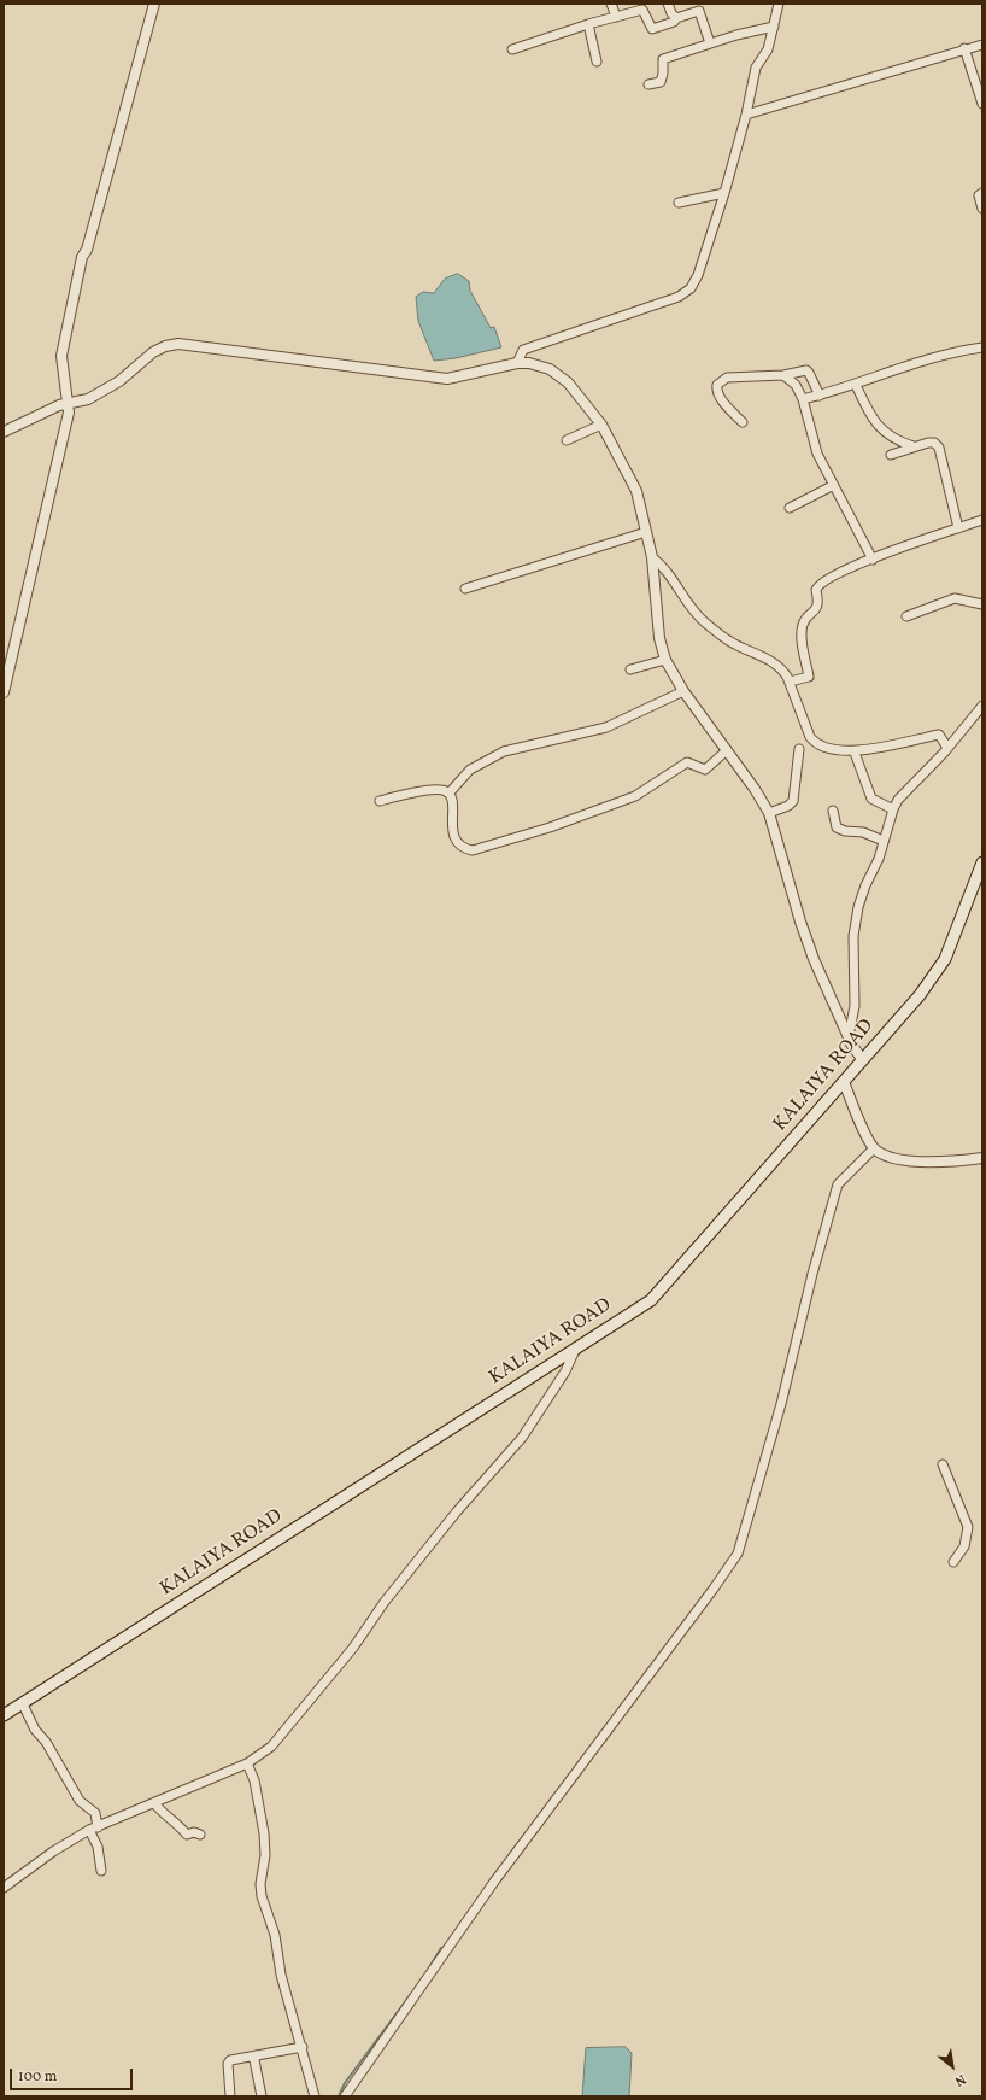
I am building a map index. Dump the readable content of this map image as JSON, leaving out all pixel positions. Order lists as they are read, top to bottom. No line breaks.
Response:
{"streets":{"main road":["KALAIYA ROAD"]},"scale_bar":"100 m","north":"bottom right"}
